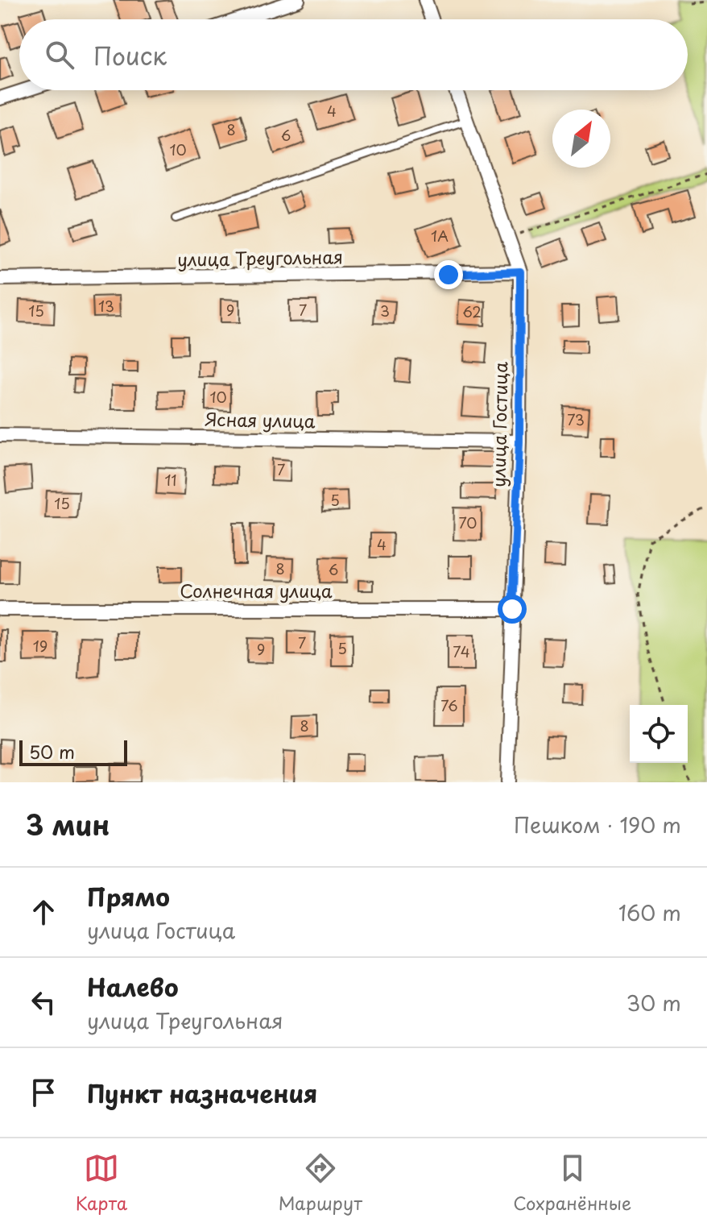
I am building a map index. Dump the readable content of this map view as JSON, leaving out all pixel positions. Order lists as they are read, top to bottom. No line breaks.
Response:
{"streets":{"street":["улица Треугольная","Ясная улица","улица Гостица","Солнечная улица"]},"crossings":[["улица Треугольная","улица Гостица"],["Ясная улица","улица Гостица"],["улица Гостица","Солнечная улица"]],"house_numbers":["4","8","6","10","1А","13","9","7","15","3","62","10","73","7","11","5","15","70","4","8","6","7","19","5","9","74","76","8"],"scale_bar":"50 m","north":"top right","page":{"search":"Поиск","scale":"50 m","heading":["3 мин","Пешком · 190 m"],"list":[["Прямо","улица Гостица","160 m"],["Налево","улица Треугольная","30 m"],"Пункт назначения"],"nav":["Карта","Маршрут","Сохранённые"]}}
